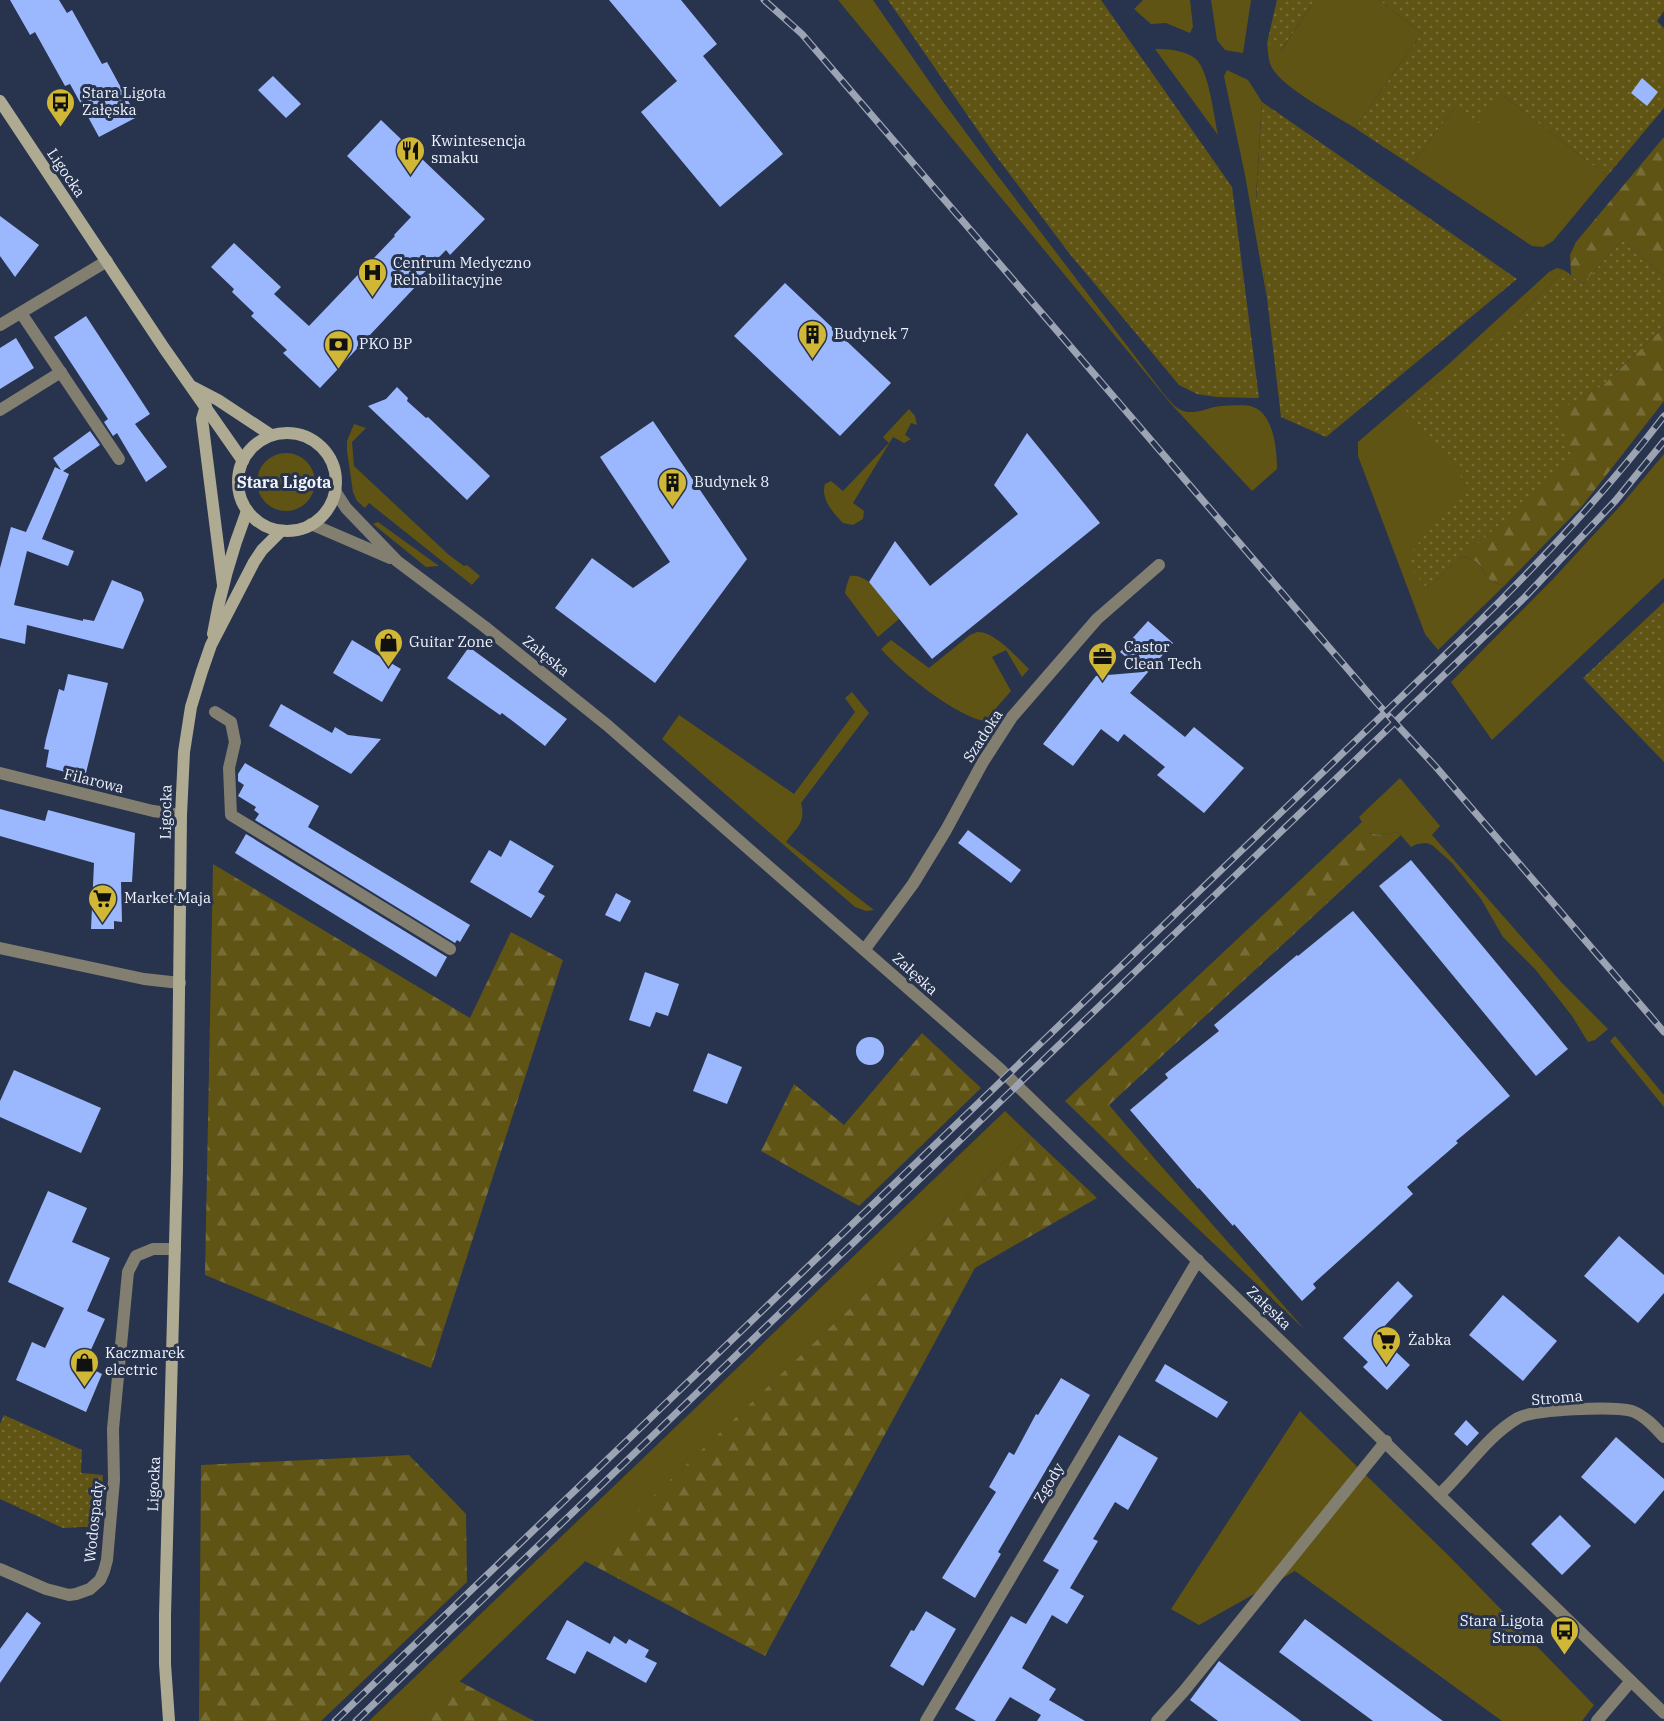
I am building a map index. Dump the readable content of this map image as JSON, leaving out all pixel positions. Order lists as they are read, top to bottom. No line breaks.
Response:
{"streets":{"street":["Ligocka","Załęska","Szadoka","Filarowa","Stroma","Zgody","Wodospady"]},"crossings":[["Ligocka","Załęska"],["Ligocka","Filarowa"],["Ligocka","Wodospady"],["Załęska","Szadoka"],["Załęska","Stroma"],["Załęska","Zgody"]],"districts":["Stara Ligota"],"places":{"bus stop":["Stara Ligota Załęska","Stara Ligota Stroma"],"restaurant":["Kwintesencja smaku"],"hospital":["Centrum Medyczno Rehabilitacyjne"],"building":["Budynek 7","Budynek 8"],"bank":["PKO BP"],"shop":["Guitar Zone","Kaczmarek electric"],"office":["Castor Clean Tech"],"supermarket":["Market Maja","Żabka"]}}
